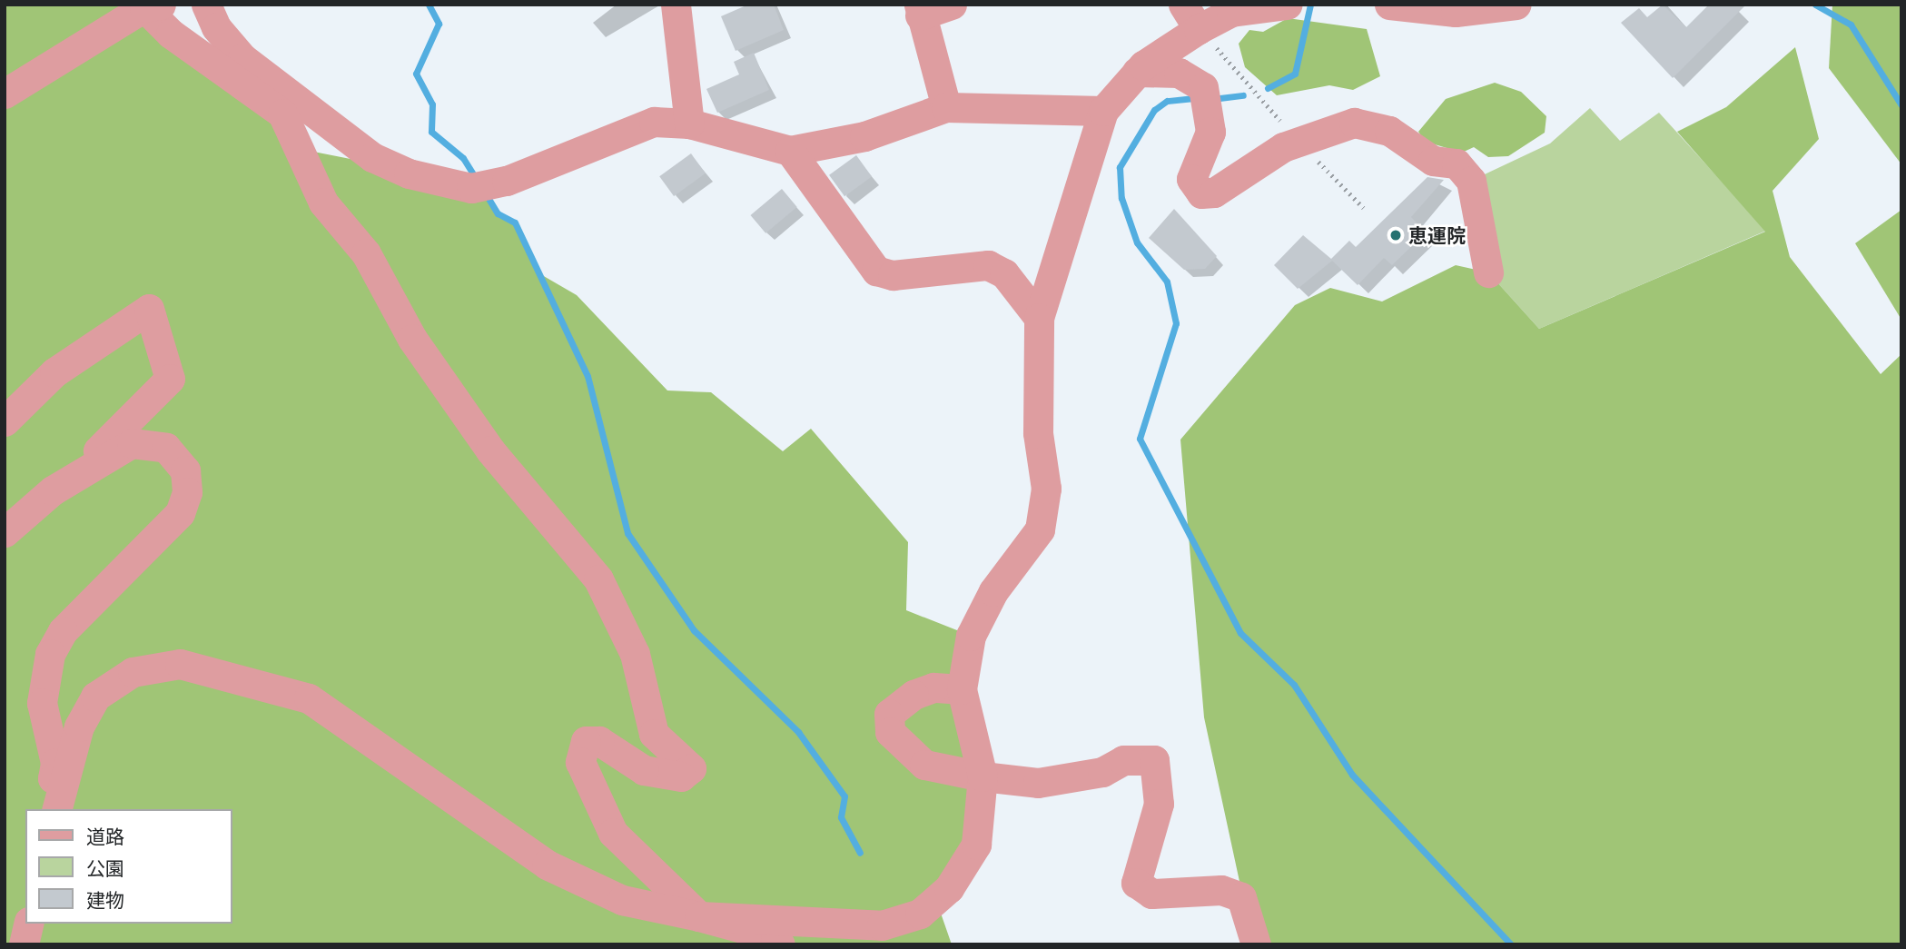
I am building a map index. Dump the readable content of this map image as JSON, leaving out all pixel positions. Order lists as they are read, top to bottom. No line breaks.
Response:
{"places":["恵運院"],"legend":["道路","公園","建物"]}
